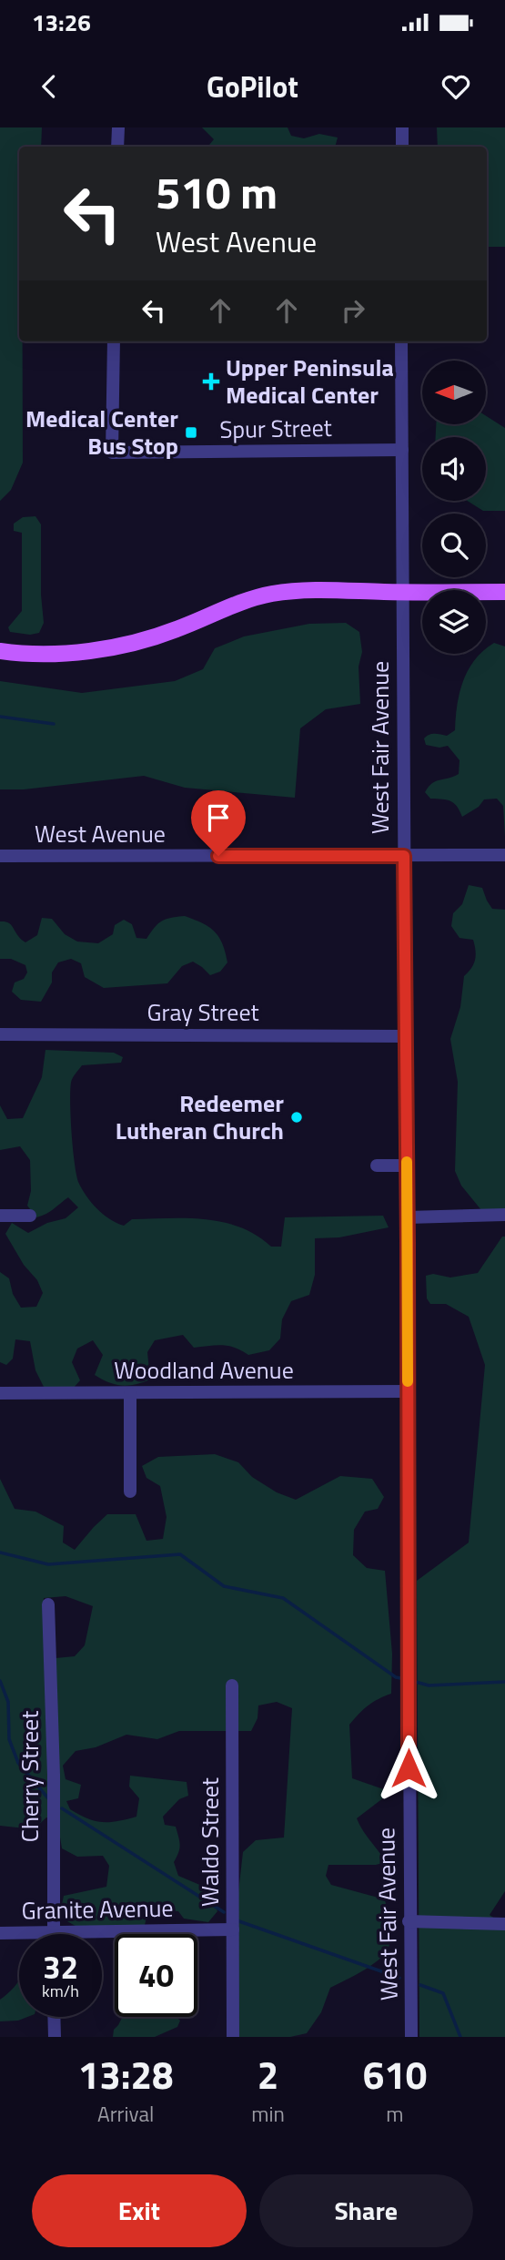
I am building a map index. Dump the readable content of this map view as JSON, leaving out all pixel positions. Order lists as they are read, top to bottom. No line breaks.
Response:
{"streets":{"street":["Spur Street","West Fair Avenue","West Avenue","Gray Street","Woodland Avenue","Cherry Street","Waldo Street","Granite Avenue"]},"crossings":[["Spur Street","West Fair Avenue"],["West Fair Avenue","West Avenue"],["West Fair Avenue","Gray Street"],["West Fair Avenue","Woodland Avenue"],["Cherry Street","Granite Avenue"],["Waldo Street","Granite Avenue"]],"places":{"health":["Upper Peninsula Medical Center"],"transit":["Medical Center Bus Stop"],"other":["Redeemer Lutheran Church"]},"north":"left","page":{"status":"13:26","header":"GoPilot","turn":["510 m","West Avenue"],"speed":"32 km/h","limit":"40","eta":["13:28","Arrival","2","min","610","m"],"buttons":["Exit","Share"]}}
